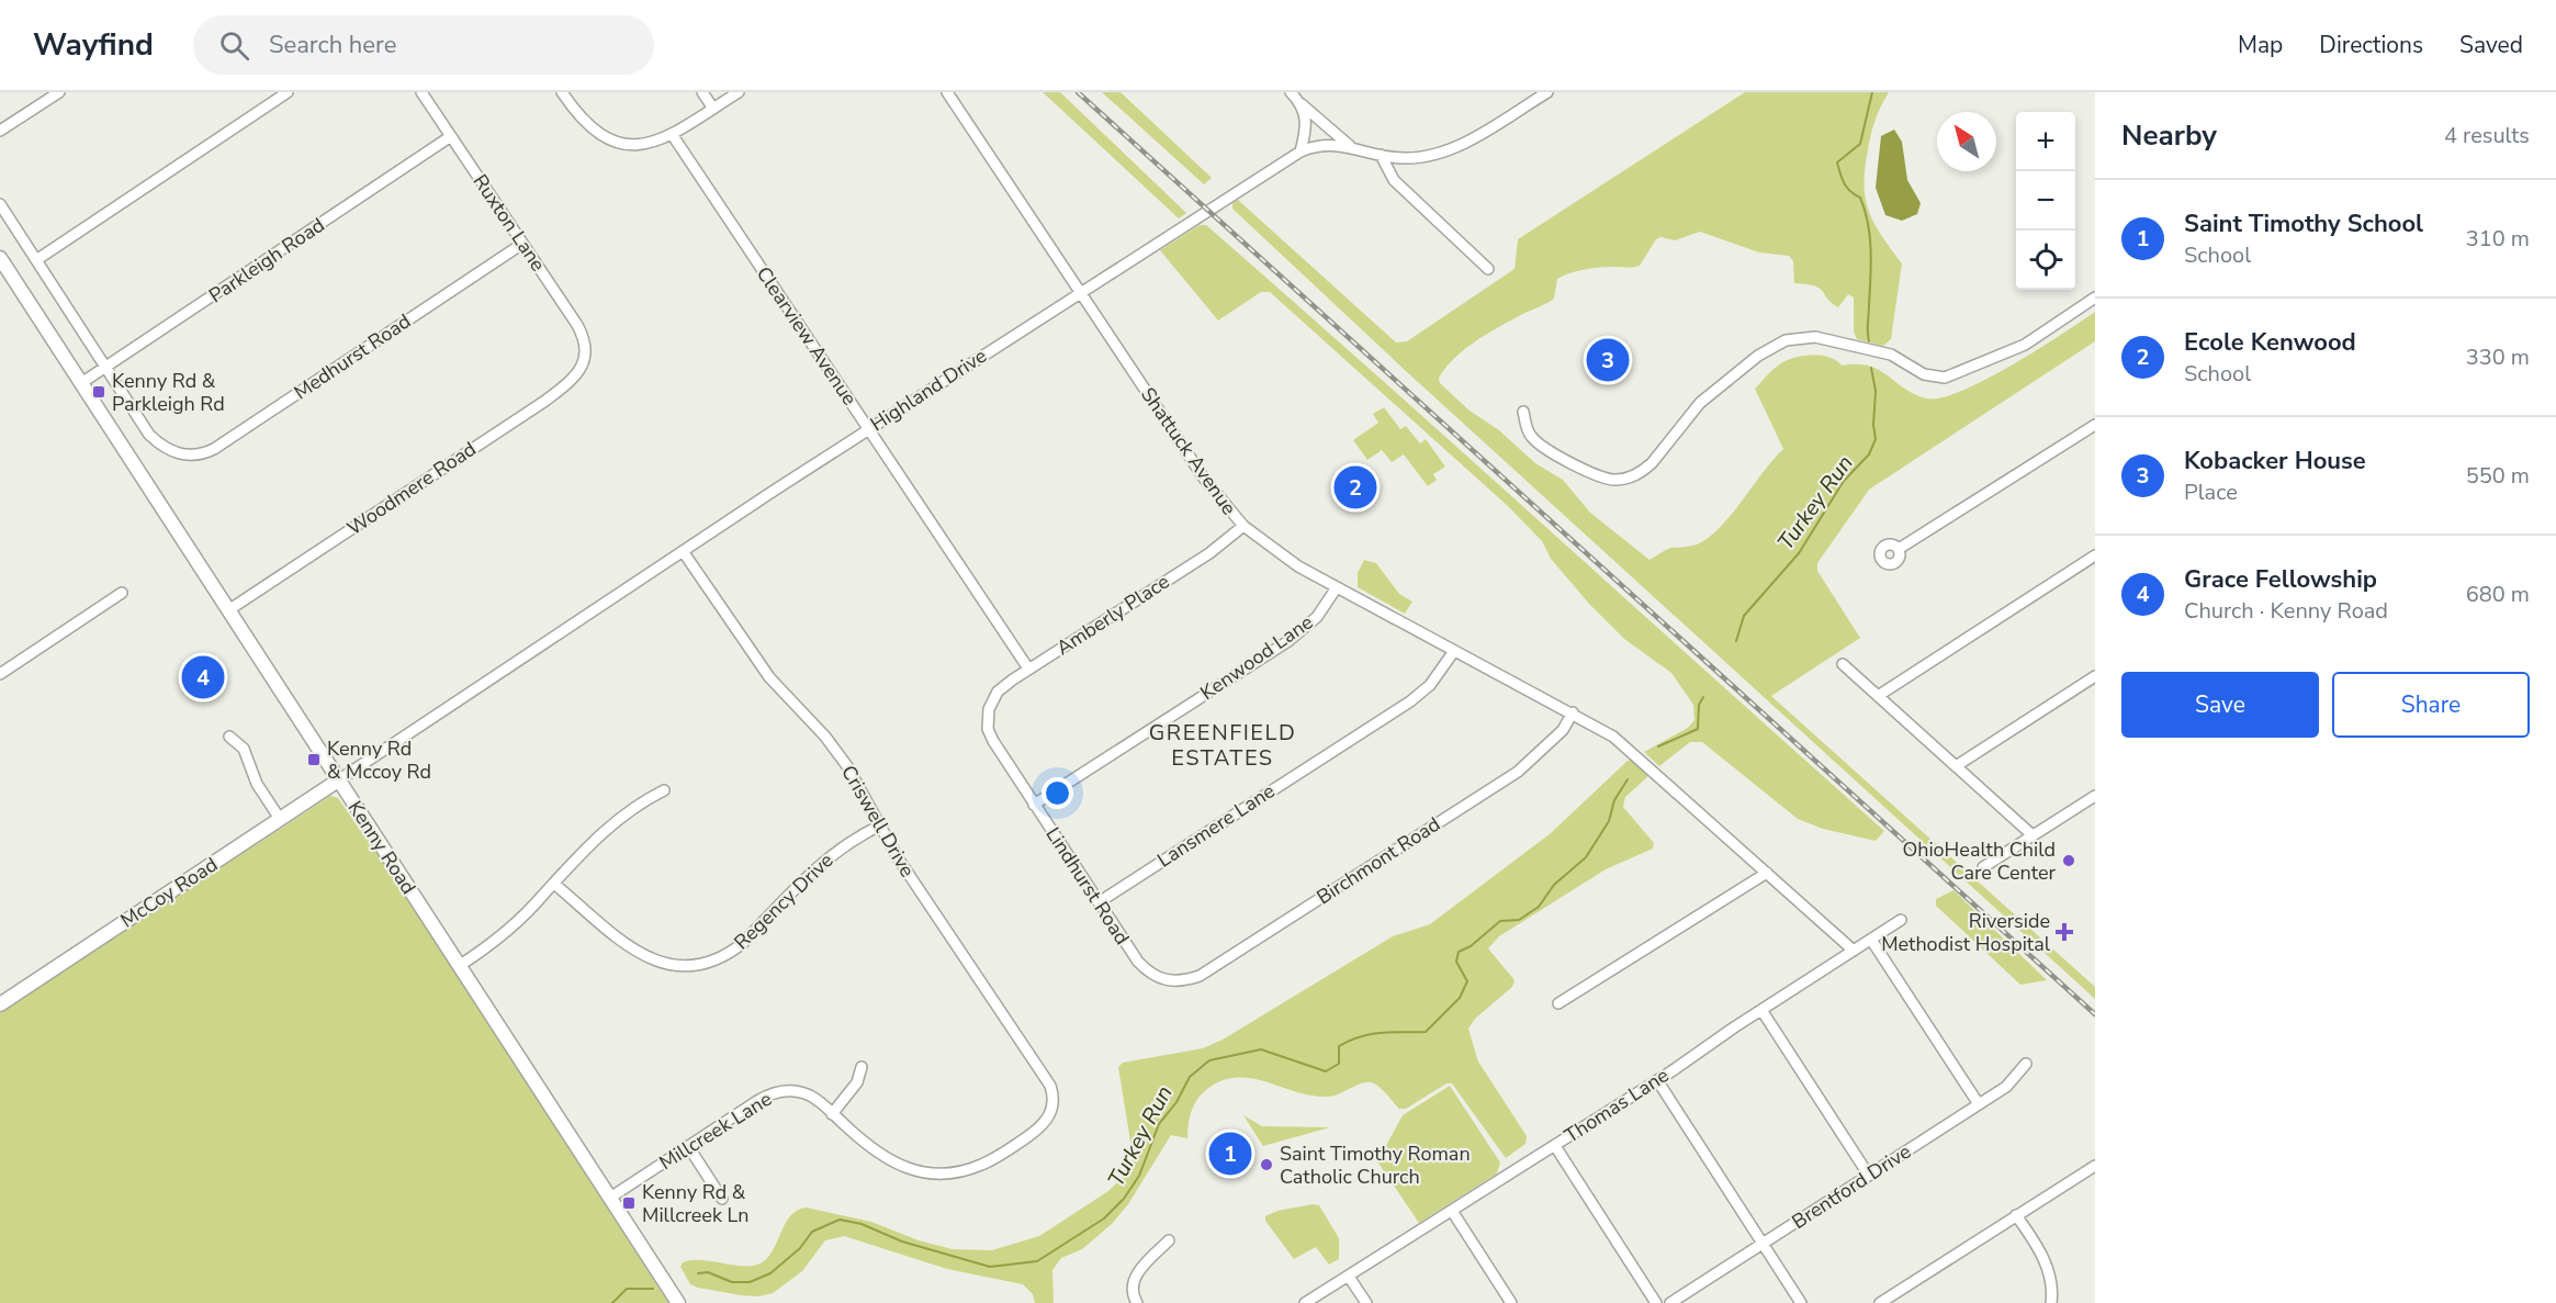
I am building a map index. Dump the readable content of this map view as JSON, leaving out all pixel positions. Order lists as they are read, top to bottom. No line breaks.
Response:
{"streets":{"main road":["Kenny Road","McCoy Road"],"street":["Ruxton Lane","Parkleigh Road","Clearview Avenue","Medhurst Road","Highland Drive","Shattuck Avenue","Woodmere Road","Amberly Place","Kenwood Lane","Criswell Drive","Lansmere Lane","Birchmont Road","Lindhurst Road","Regency Drive","Thomas Lane","Millcreek Lane","Brentford Drive"]},"crossings":[["Ruxton Lane","Parkleigh Road"],["Ruxton Lane","Medhurst Road"],["Ruxton Lane","Woodmere Road"],["Parkleigh Road","Medhurst Road"],["Parkleigh Road","Kenny Road"],["Clearview Avenue","Highland Drive"],["Clearview Avenue","Amberly Place"],["Highland Drive","Shattuck Avenue"],["Highland Drive","Criswell Drive"],["Highland Drive","Kenny Road"],["Highland Drive","McCoy Road"],["Shattuck Avenue","Amberly Place"],["Shattuck Avenue","Kenwood Lane"],["Shattuck Avenue","Lansmere Lane"],["Shattuck Avenue","Birchmont Road"],["Shattuck Avenue","Thomas Lane"],["Woodmere Road","Kenny Road"],["Amberly Place","Lindhurst Road"],["Kenwood Lane","Lindhurst Road"],["Criswell Drive","Regency Drive"],["Criswell Drive","Millcreek Lane"],["Lansmere Lane","Lindhurst Road"],["Kenny Road","McCoy Road"],["Kenny Road","Millcreek Lane"],["Birchmont Road","Lindhurst Road"]],"districts":["GREENFIELD ESTATES"],"water":["Turkey Run"],"places":{"transit":["Kenny Rd & Parkleigh Rd","Kenny Rd & Mccoy Rd","Kenny Rd & Millcreek Ln"],"other":["OhioHealth Child Care Center","Saint Timothy Roman Catholic Church"],"health":["Riverside Methodist Hospital"]},"north":"top left","page":{"header":"Wayfind","search":"Search here","nav":["Map","Directions","Saved"],"heading":["Nearby","4 results"],"map_buttons":["+","−"],"list":[{"mark":"1","name":"Saint Timothy School","note":"School","value":"310 m"},{"mark":"2","name":"Ecole Kenwood","note":"School","value":"330 m"},{"mark":"3","name":"Kobacker House","note":"Place","value":"550 m"},{"mark":"4","name":"Grace Fellowship","note":"Church · Kenny Road","value":"680 m"}],"pins":["3","2","4","1"],"buttons":["Save","Share"]}}
